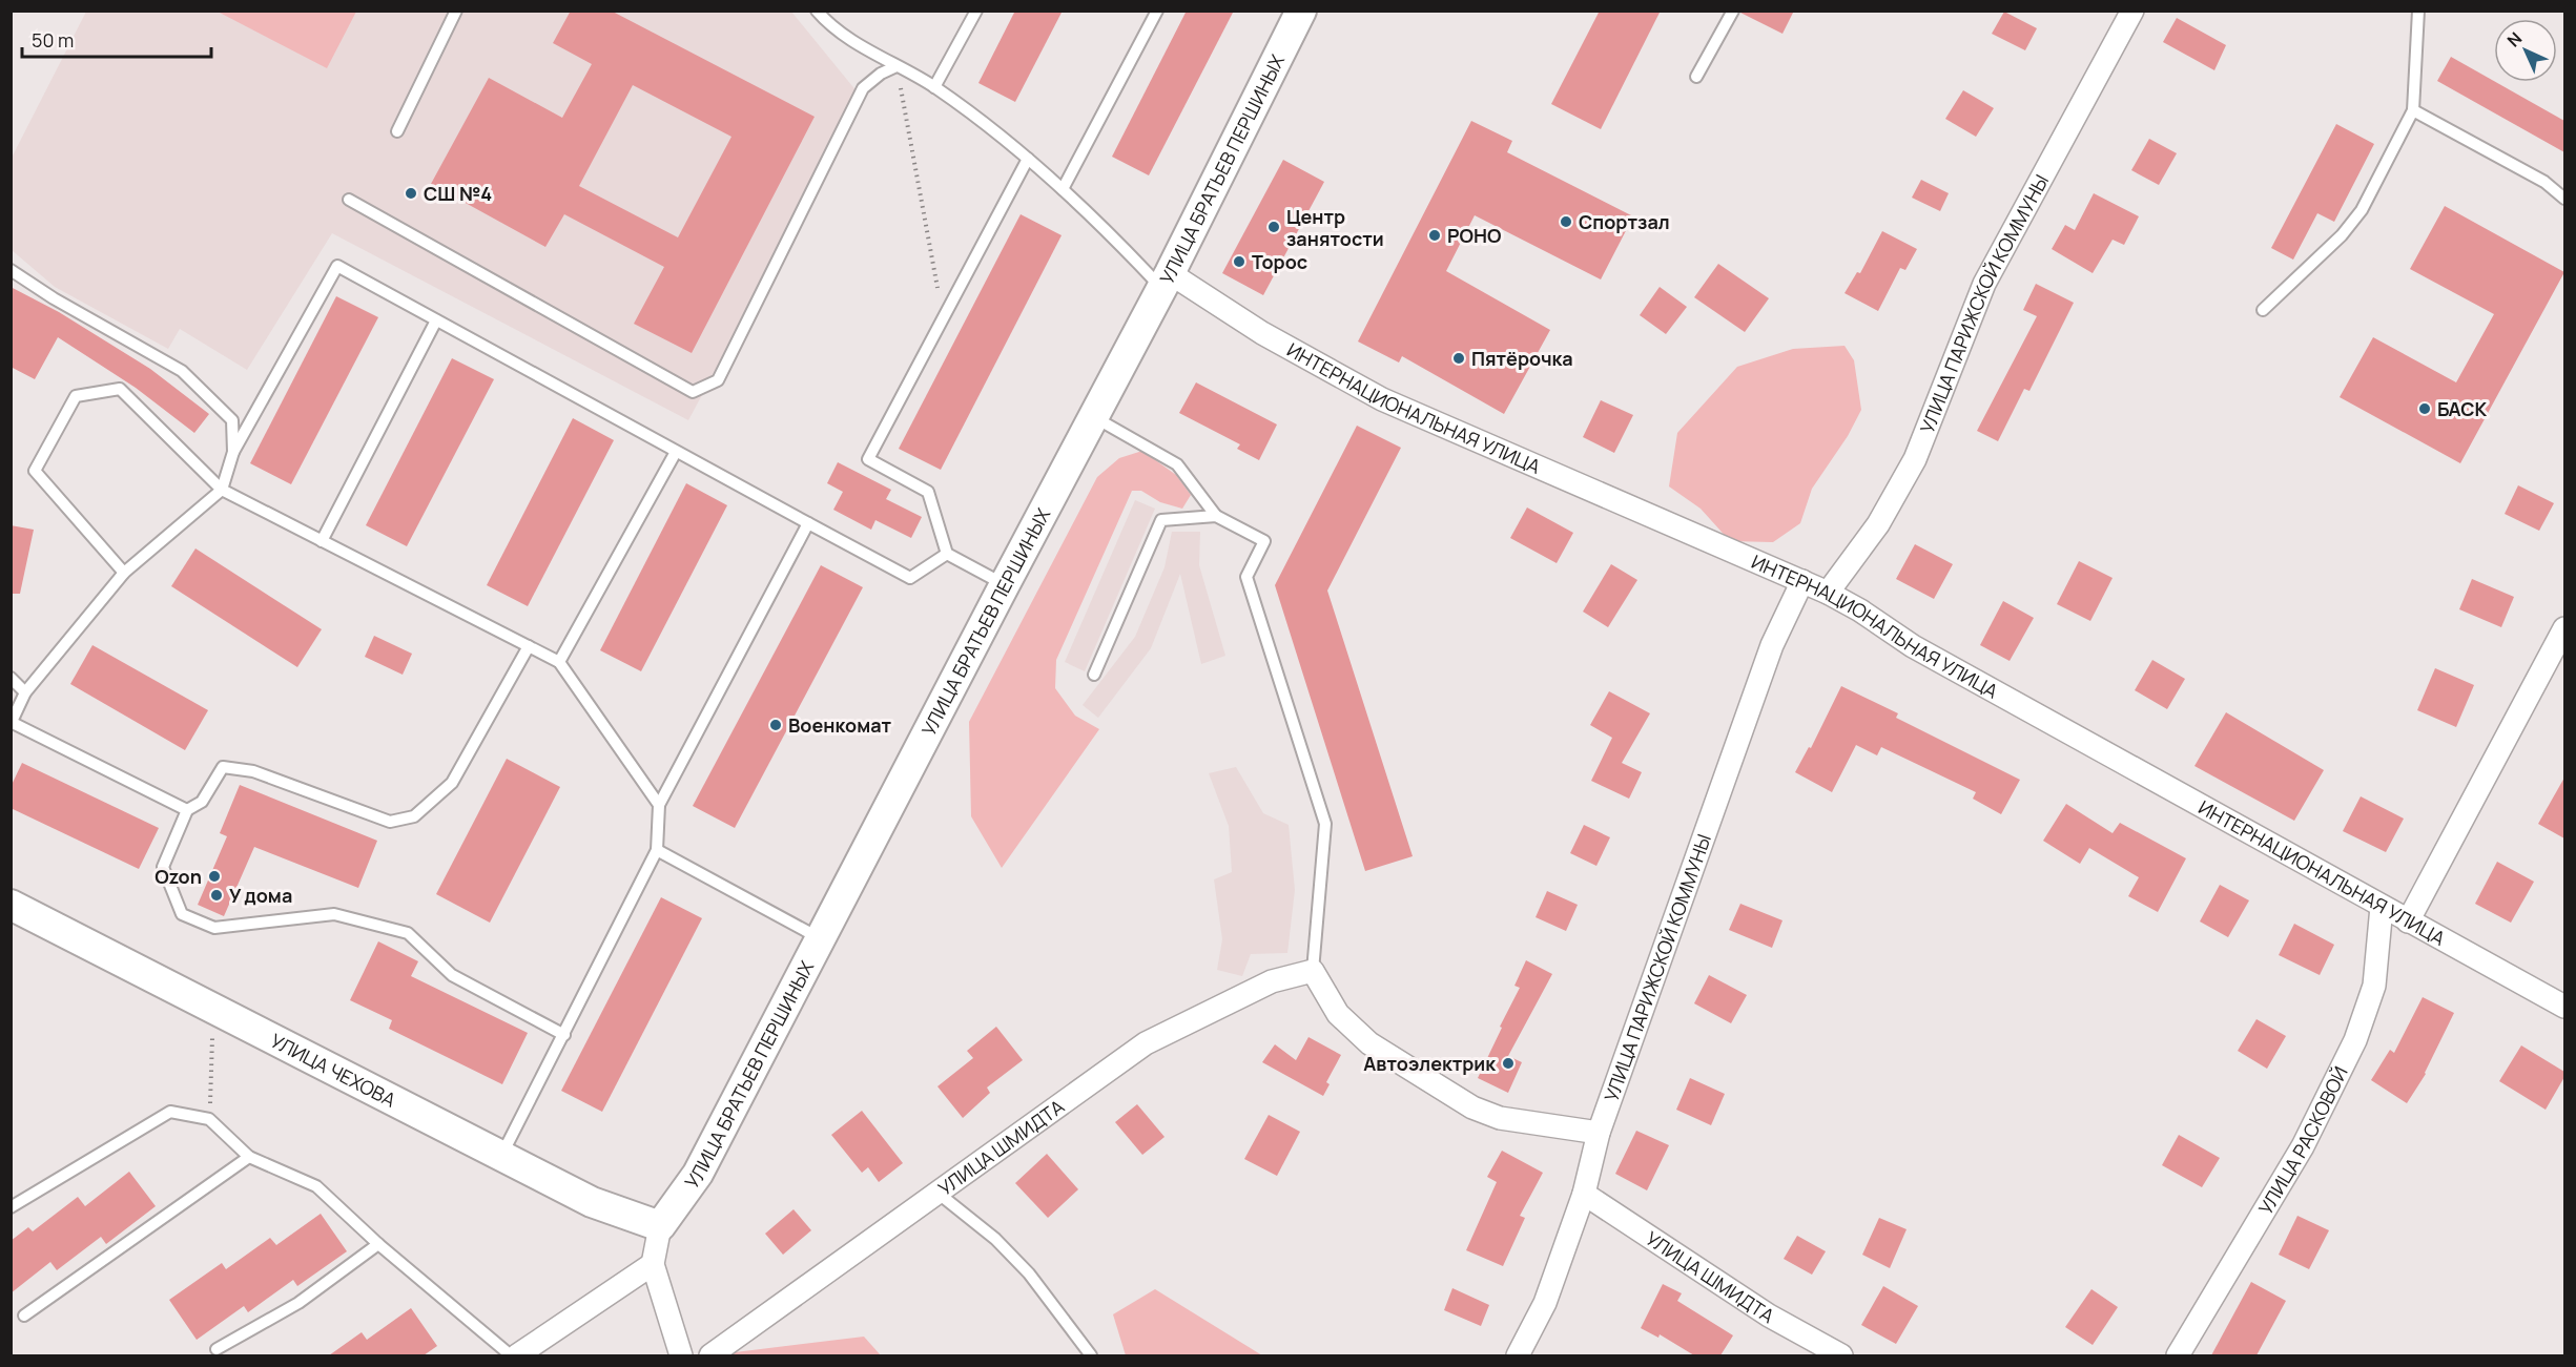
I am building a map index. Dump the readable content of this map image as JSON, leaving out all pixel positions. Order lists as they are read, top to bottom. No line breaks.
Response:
{"streets":{"street":["УЛИЦА БРАТЬЕВ ПЕРШИНЫХ","УЛИЦА ПАРИЖСКОЙ КОММУНЫ","ИНТЕРНАЦИОНАЛЬНАЯ УЛИЦА","УЛИЦА ЧЕХОВА","УЛИЦА РАСКОВОЙ","УЛИЦА ШМИДТА"]},"crossings":[["УЛИЦА БРАТЬЕВ ПЕРШИНЫХ","ИНТЕРНАЦИОНАЛЬНАЯ УЛИЦА"],["УЛИЦА БРАТЬЕВ ПЕРШИНЫХ","УЛИЦА ЧЕХОВА"],["УЛИЦА ПАРИЖСКОЙ КОММУНЫ","ИНТЕРНАЦИОНАЛЬНАЯ УЛИЦА"],["УЛИЦА ПАРИЖСКОЙ КОММУНЫ","УЛИЦА ШМИДТА"],["ИНТЕРНАЦИОНАЛЬНАЯ УЛИЦА","УЛИЦА РАСКОВОЙ"]],"places":["СШ №4","Спортзал","Центр занятости","РОНО","Торос","Пятёрочка","БАСК","Военкомат","Ozon","У дома","Автоэлектрик"],"scale_bar":"50 m","north":"top left"}
